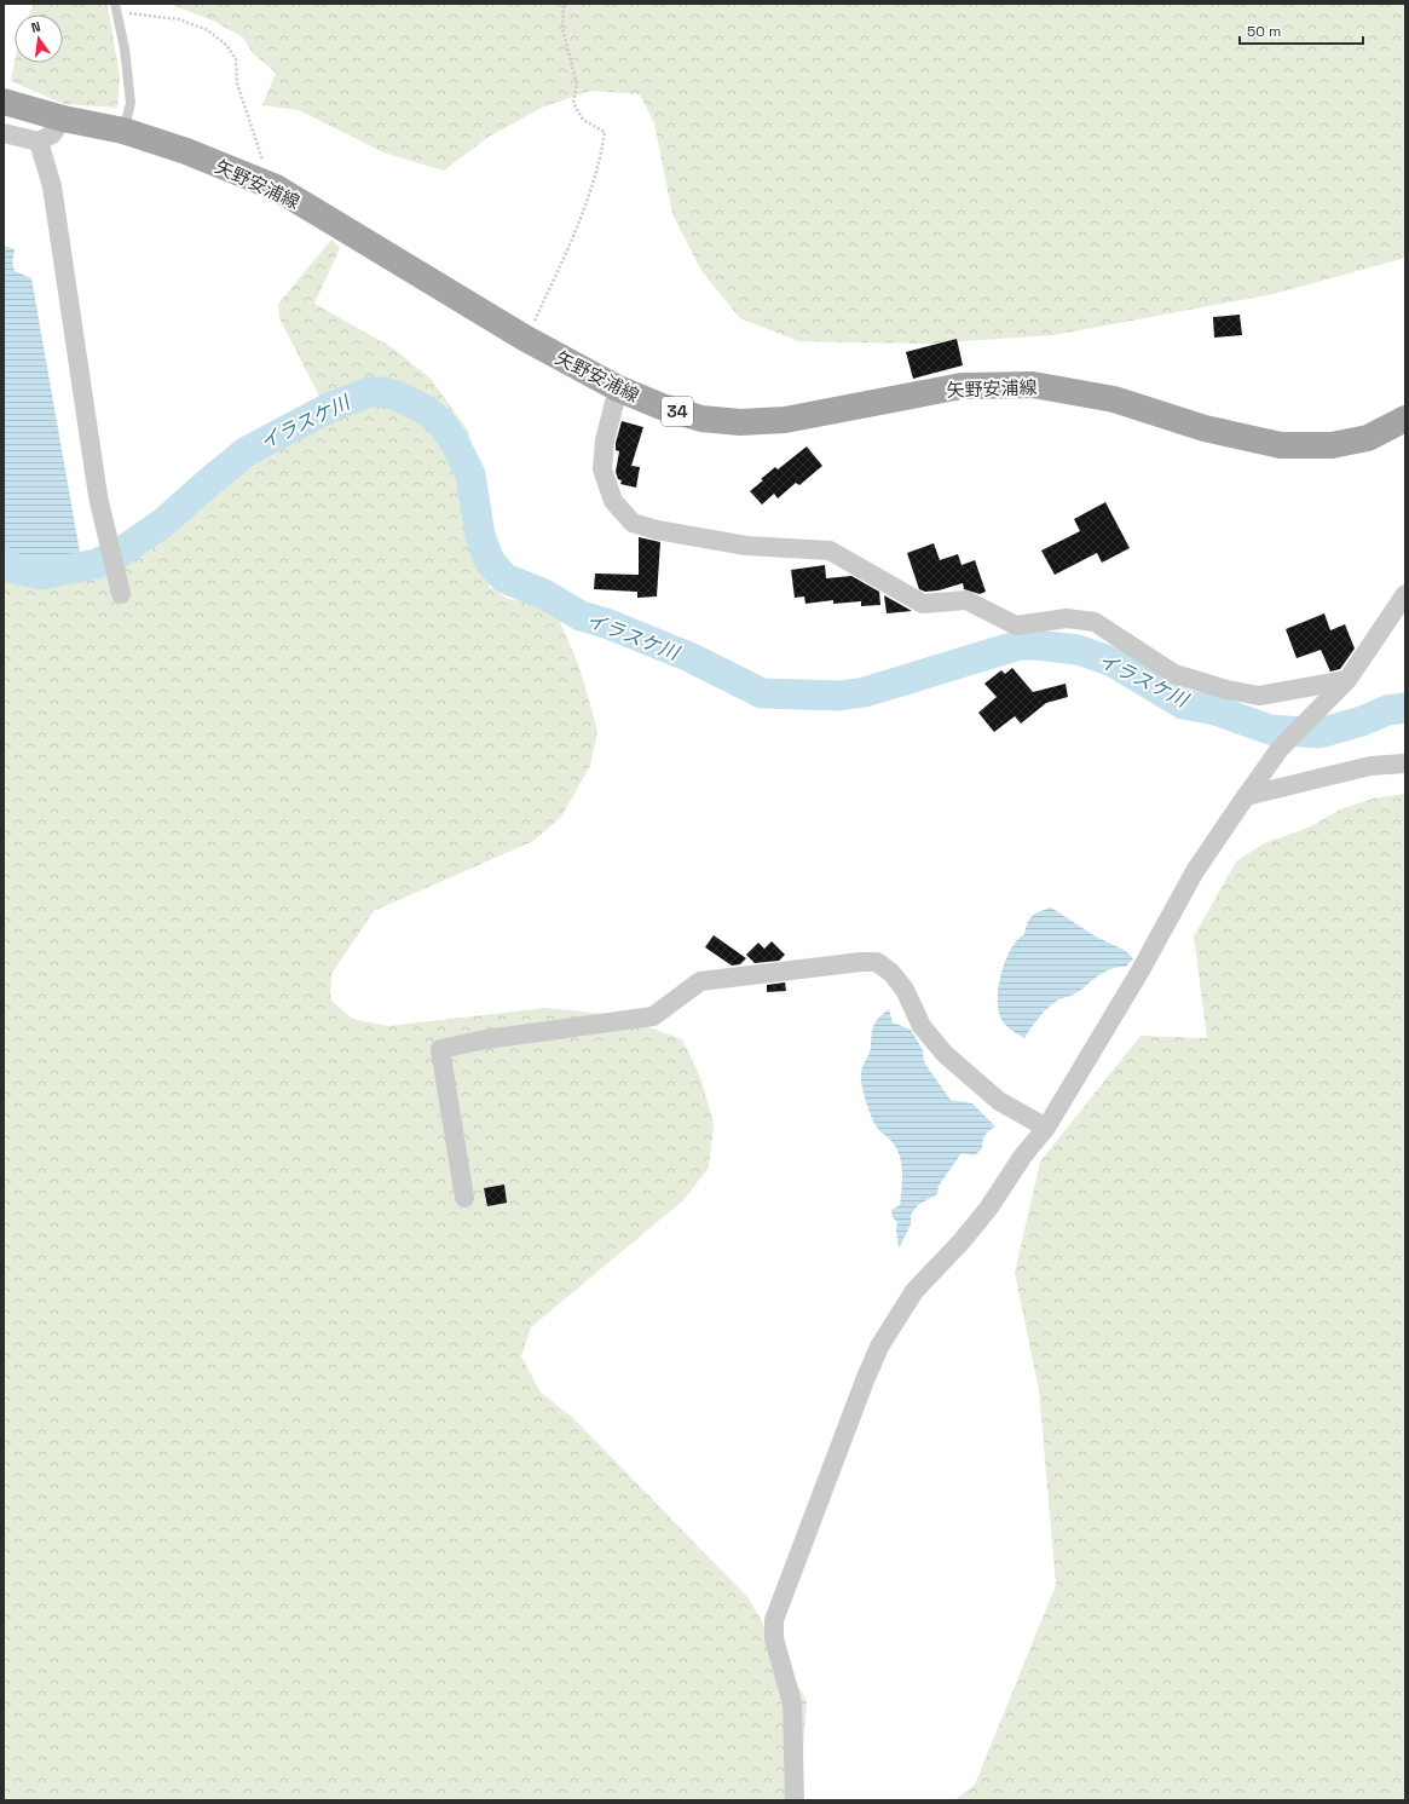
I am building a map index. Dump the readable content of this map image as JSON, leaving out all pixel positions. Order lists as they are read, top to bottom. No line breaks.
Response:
{"streets":{"main road":["矢野安浦線","34"]},"water":["イラスケ川"],"scale_bar":"50 m","north":"top"}
